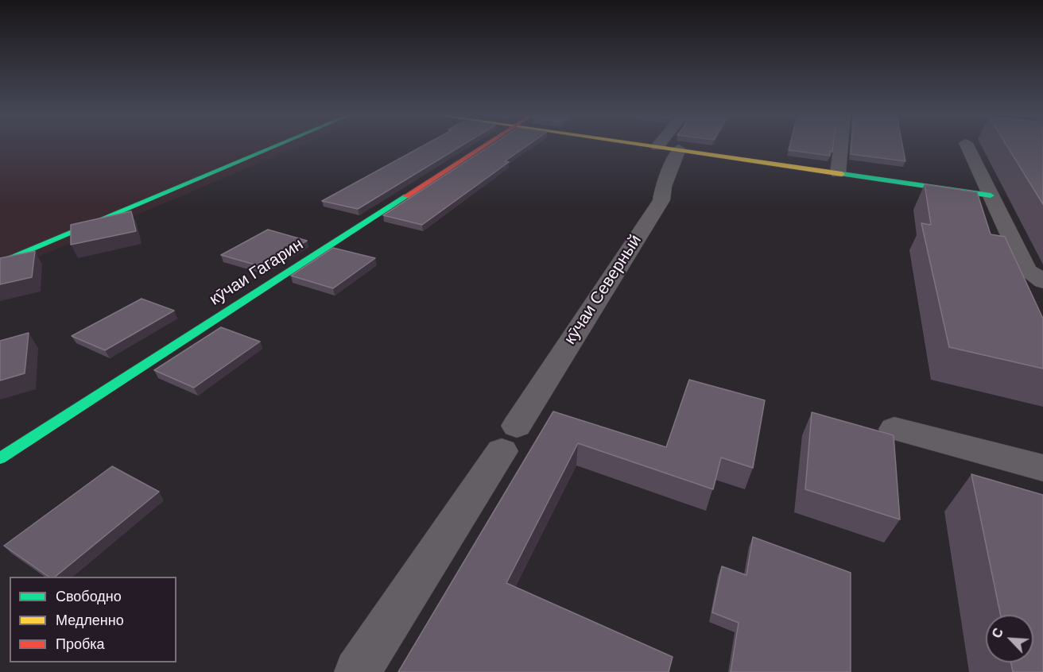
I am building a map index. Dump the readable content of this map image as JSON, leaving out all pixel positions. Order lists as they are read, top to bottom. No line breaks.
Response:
{"streets":{"street":["кӯчаи Гагарин","кӯчаи Северный"]},"legend":["Свободно","Медленно","Пробка"],"north":"top left"}
